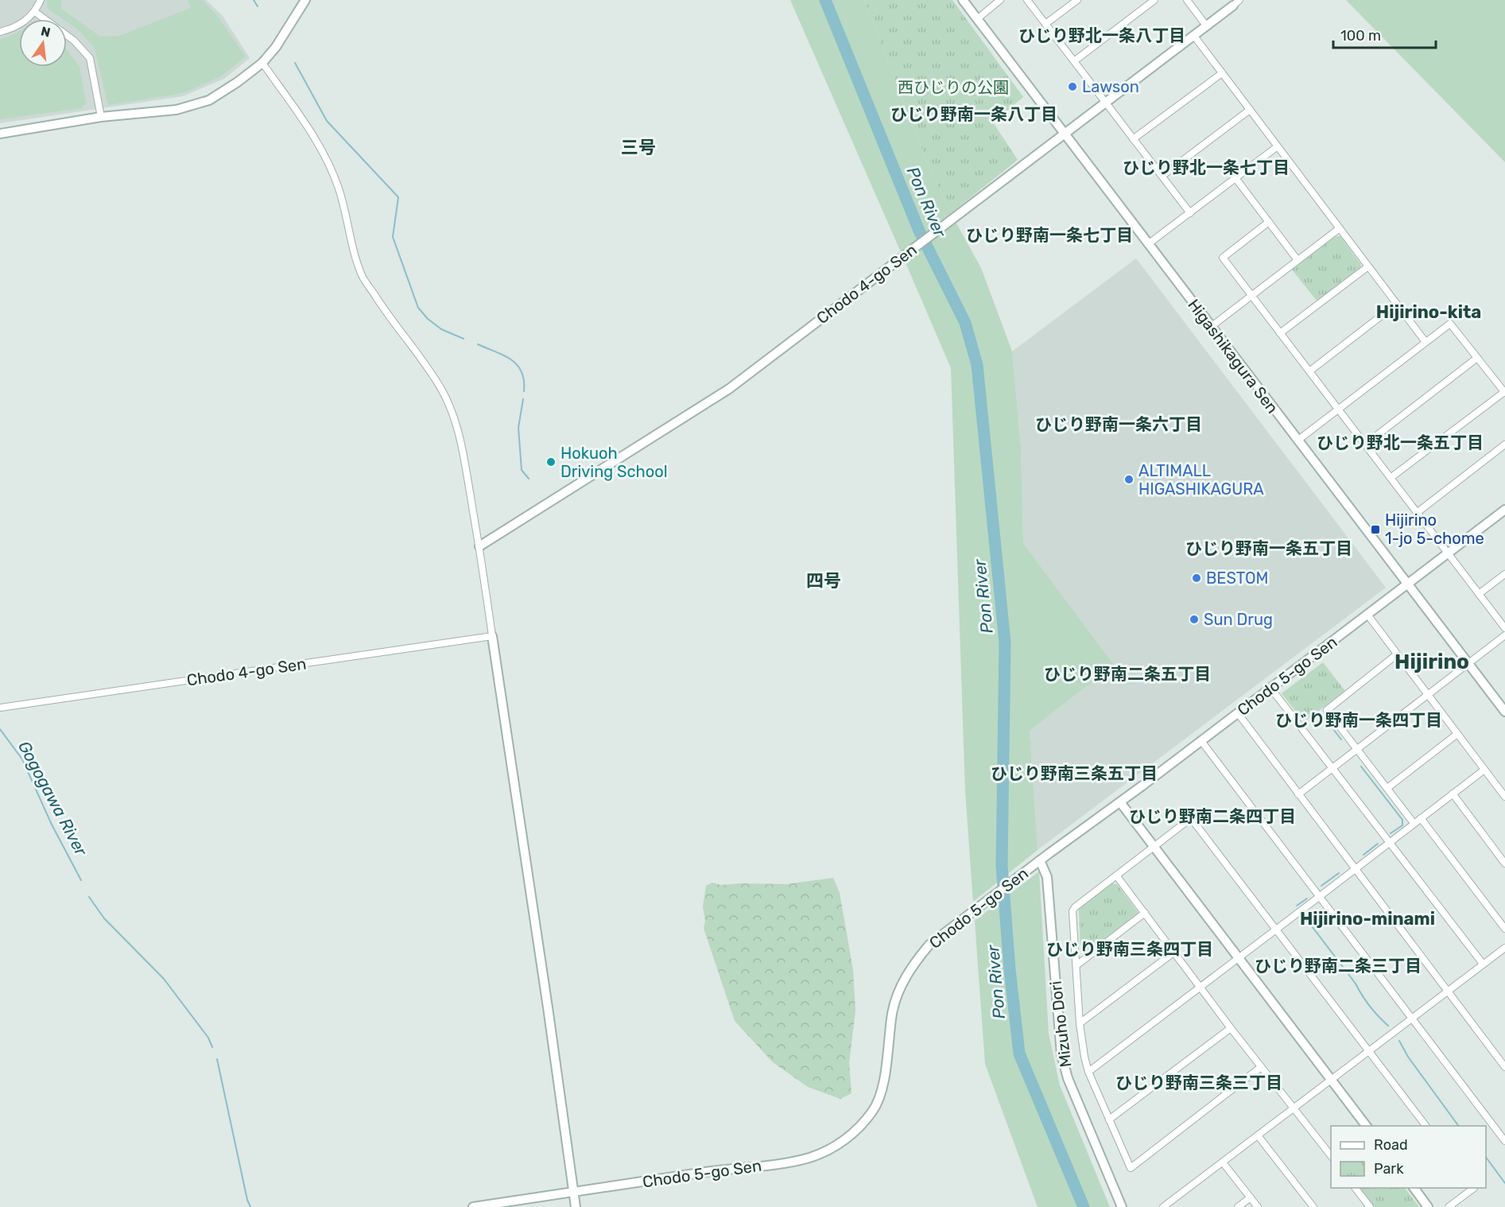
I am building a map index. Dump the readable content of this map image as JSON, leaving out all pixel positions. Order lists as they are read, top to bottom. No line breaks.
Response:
{"streets":{"street":["Chodo 4-go Sen","Higashikagura Sen","Chodo 5-go Sen","Mizuho Dori"]},"crossings":[["Chodo 4-go Sen","Higashikagura Sen"],["Higashikagura Sen","Chodo 5-go Sen"],["Chodo 5-go Sen","Mizuho Dori"]],"districts":["ひじり野北一条八丁目","ひじり野南一条八丁目","三号","ひじり野北一条七丁目","ひじり野南一条七丁目","Hijirino-kita","ひじり野南一条六丁目","ひじり野北一条五丁目","ひじり野南一条五丁目","四号","Hijirino","ひじり野南二条五丁目","ひじり野南一条四丁目","ひじり野南三条五丁目","ひじり野南二条四丁目","Hijirino-minami","ひじり野南三条四丁目","ひじり野南二条三丁目","ひじり野南三条三丁目"],"water":["Pon River","Gogogawa River"],"parks":["西ひじりの公園"],"places":{"other":["Lawson","Hokuoh Driving School","ALTIMALL HIGASHIKAGURA","BESTOM","Sun Drug"],"transit":["Hijirino 1-jo 5-chome"]},"legend":["Road","Park"],"scale_bar":"100 m","north":"top"}
